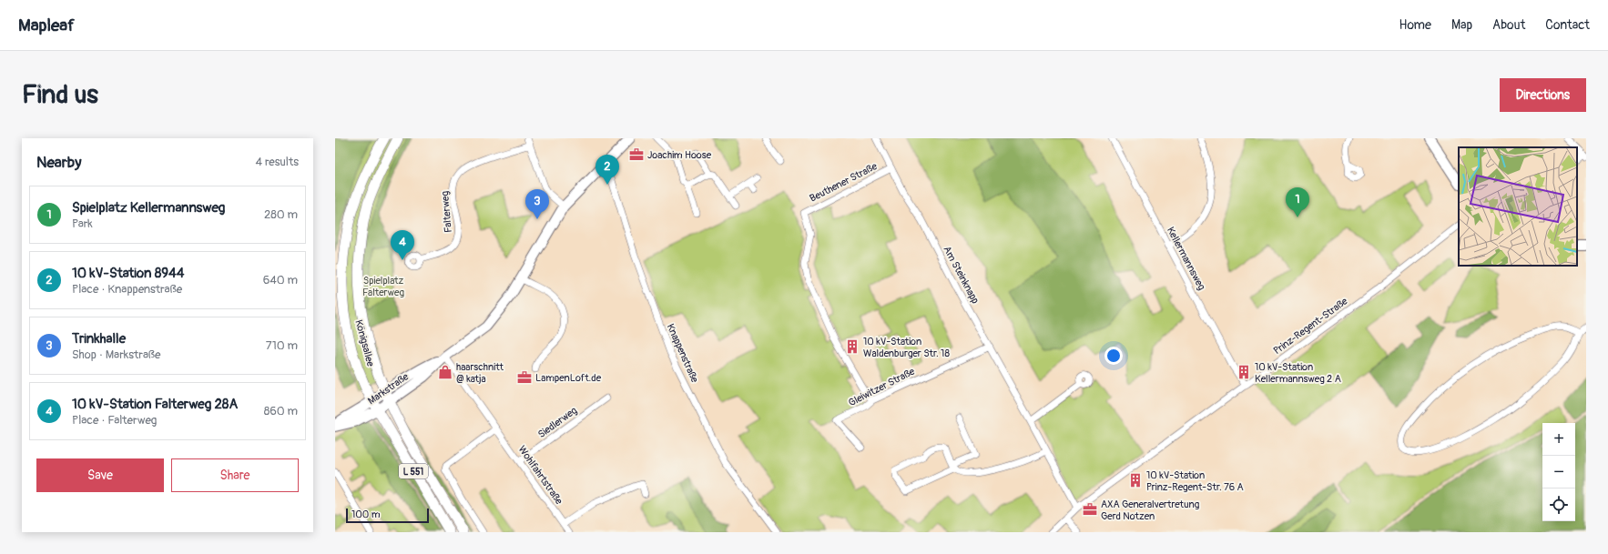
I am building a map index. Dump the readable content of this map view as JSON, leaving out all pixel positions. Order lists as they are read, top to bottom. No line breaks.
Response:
{"streets":{"main road":["Königsallee","Markstraße","L 551"],"street":["Beuthener Straße","Falterweg","Kellermannsweg","Am Steinknapp","Prinz-Regent-Straße","Knappenstraße","Gleiwitzer Straße","Siedlerweg","Wohlfahrtstraße"]},"crossings":[["Beuthener Straße","Am Steinknapp"],["Beuthener Straße","Gleiwitzer Straße"],["Kellermannsweg","Prinz-Regent-Straße"],["Am Steinknapp","Prinz-Regent-Straße"],["Am Steinknapp","Gleiwitzer Straße"],["Königsallee","Markstraße"],["Knappenstraße","Markstraße"],["Markstraße","Wohlfahrtstraße"],["Siedlerweg","Wohlfahrtstraße"]],"parks":["Spielplatz Falterweg"],"places":{"office":["Joachim Hoose","LampenLoft.de","AXA Generalvertretung Gerd Notzen"],"building":["10 kV-Station Waldenburger Str. 18","10 kV-Station Kellermannsweg 2 A","10 kV-Station Prinz-Regent-Str. 76 A"],"shop":["haarschnitt @ katja"]},"scale_bar":"100 m","page":{"header":"Mapleaf","nav":["Home","Map","About","Contact"],"buttons":["Directions",["Save","Share"]],"title":"Find us","heading":["Nearby","4 results"],"pins":["2","1","3","4"],"list":[{"mark":"1","name":"Spielplatz Kellermannsweg","note":"Park","value":"280 m"},{"mark":"2","name":"10 kV-Station 8944","note":"Place · Knappenstraße","value":"640 m"},{"mark":"3","name":"Trinkhalle","note":"Shop · Markstraße","value":"710 m"},{"mark":"4","name":"10 kV-Station Falterweg 28A","note":"Place · Falterweg","value":"860 m"}],"map_buttons":["+","−"],"scale":"100 m"}}
